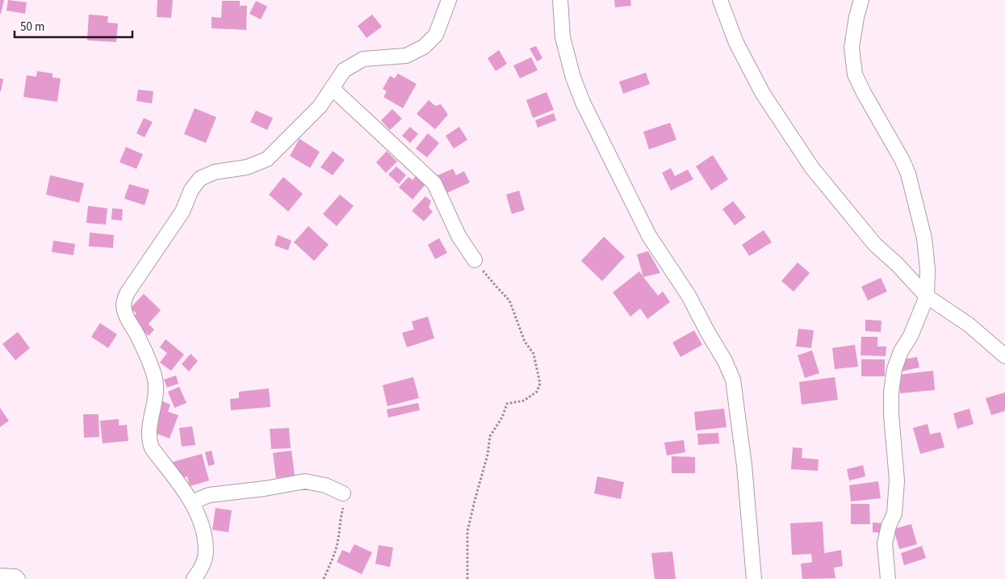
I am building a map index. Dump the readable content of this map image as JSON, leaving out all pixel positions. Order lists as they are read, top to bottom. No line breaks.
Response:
{"scale_bar":"50 m"}
